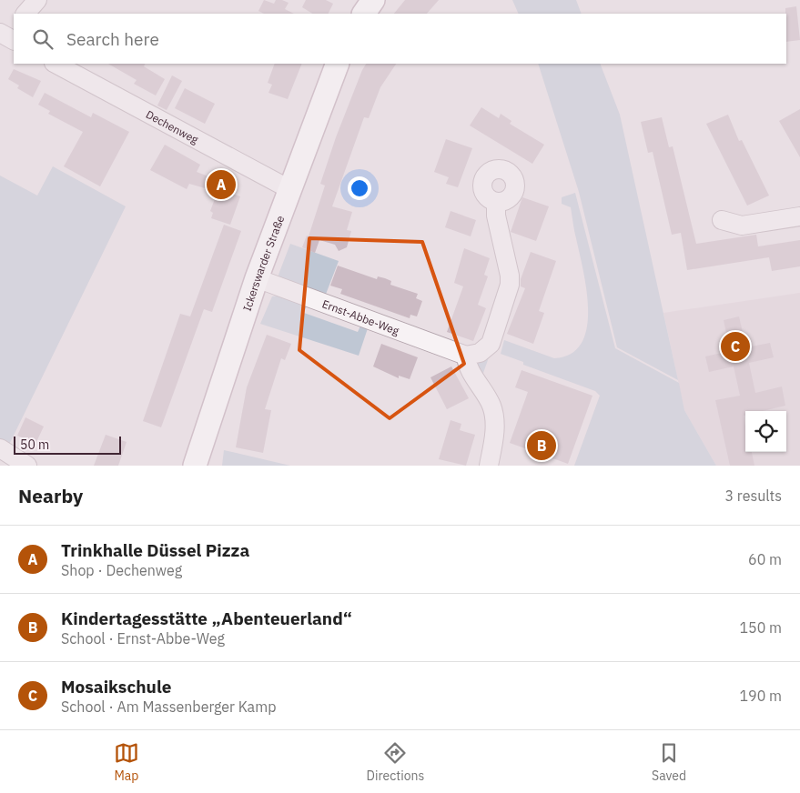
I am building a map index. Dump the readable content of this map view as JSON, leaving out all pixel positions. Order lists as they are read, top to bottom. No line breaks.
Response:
{"streets":{"main road":["Ickerswarder Straße"],"street":["Dechenweg","Ernst-Abbe-Weg"]},"crossings":[["Dechenweg","Ickerswarder Straße"],["Ickerswarder Straße","Ernst-Abbe-Weg"]],"scale_bar":"50 m","page":{"search":"Search here","pins":["A","C","B"],"scale":"50 m","heading":["Nearby","3 results"],"list":[{"mark":"A","name":"Trinkhalle Düssel Pizza","note":"Shop · Dechenweg","value":"60 m"},{"mark":"B","name":"Kindertagesstätte „Abenteuerland“","note":"School · Ernst-Abbe-Weg","value":"150 m"},{"mark":"C","name":"Mosaikschule","note":"School · Am Massenberger Kamp","value":"190 m"}],"nav":["Map","Directions","Saved"]}}
